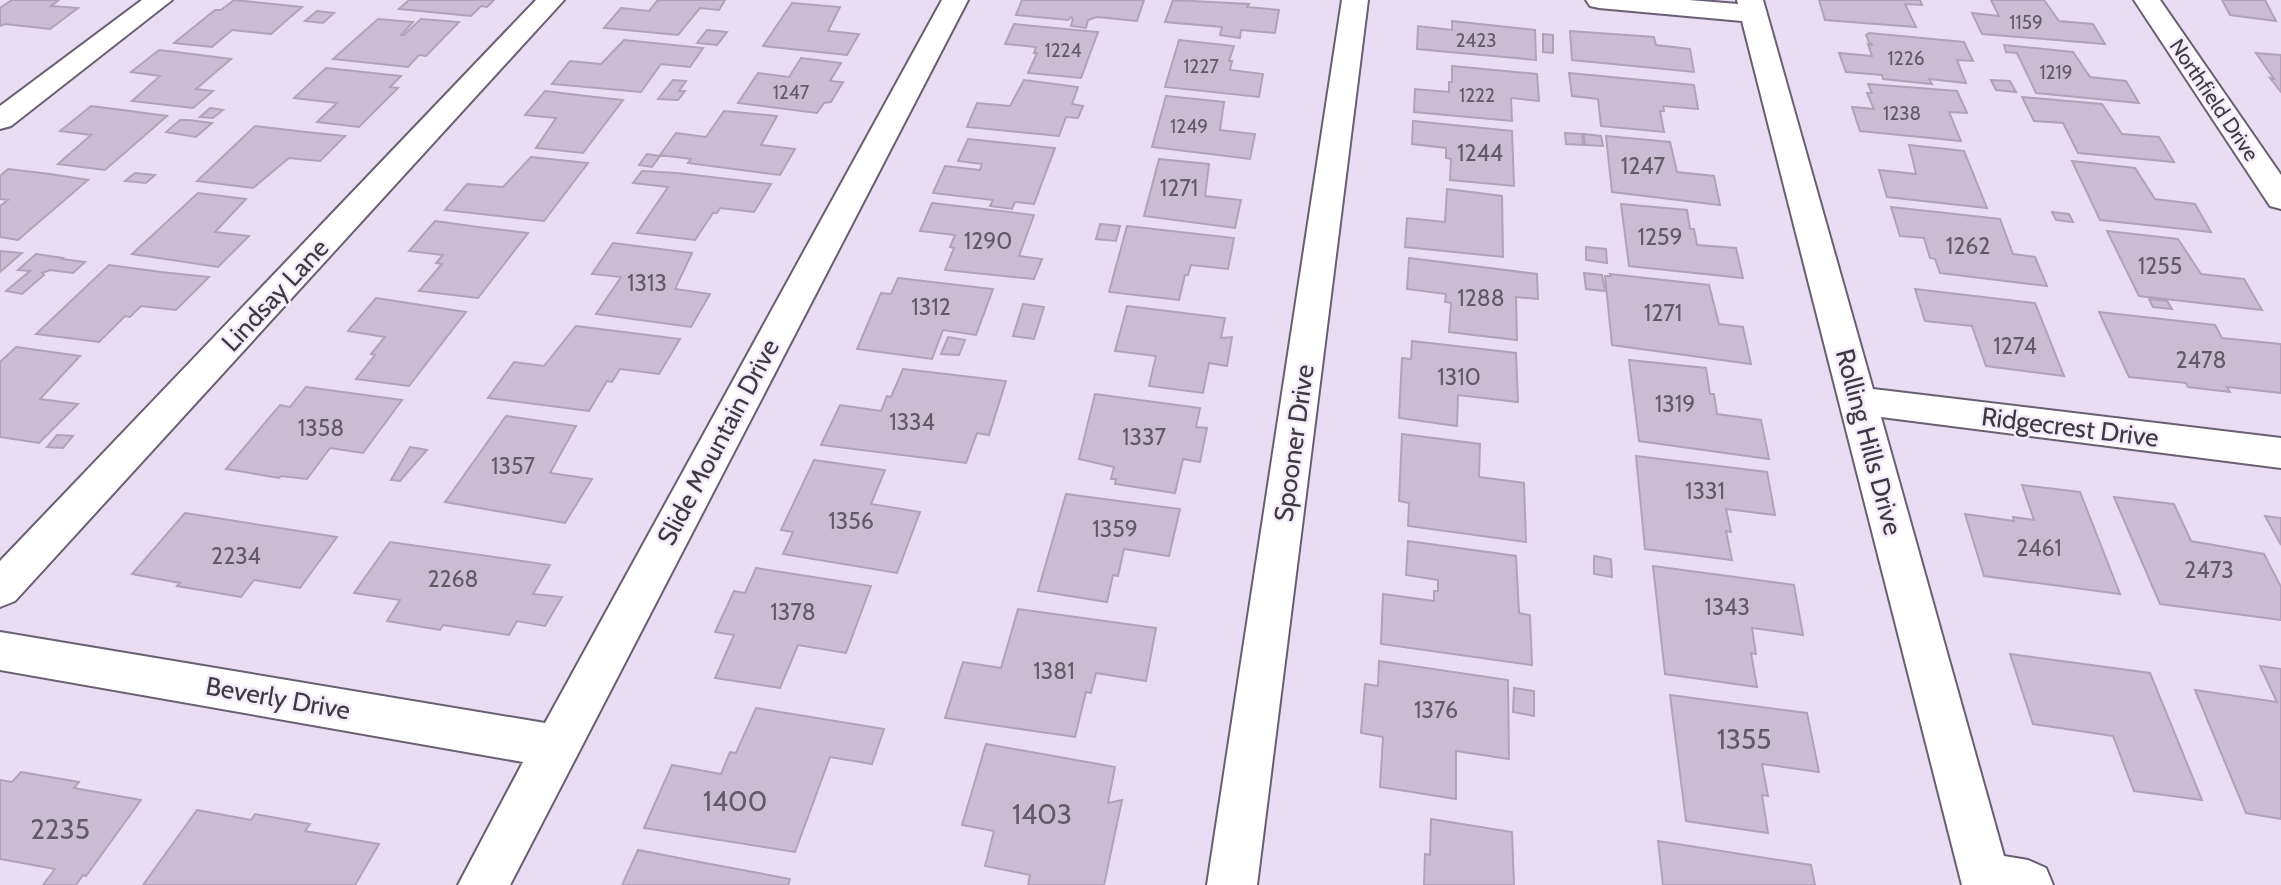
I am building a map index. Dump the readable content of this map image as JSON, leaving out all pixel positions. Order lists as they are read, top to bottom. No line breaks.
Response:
{"streets":{"street":["Northfield Drive","Lindsay Lane","Ridgecrest Drive","Slide Mountain Drive","Rolling Hills Drive","Spooner Drive","Beverly Drive"]},"crossings":[["Ridgecrest Drive","Rolling Hills Drive"],["Slide Mountain Drive","Beverly Drive"]],"house_numbers":["1159","2423","1224","1226","1227","1219","1247","1222","1238","1249","1244","1247","1271","1259","1290","1262","1255","1313","1288","1312","1271","1274","2478","1310","1319","1334","1358","1337","1357","1331","1356","1359","2461","2234","2473","2268","1343","1378","1381","1376","1355","1400","1403","2235"]}
